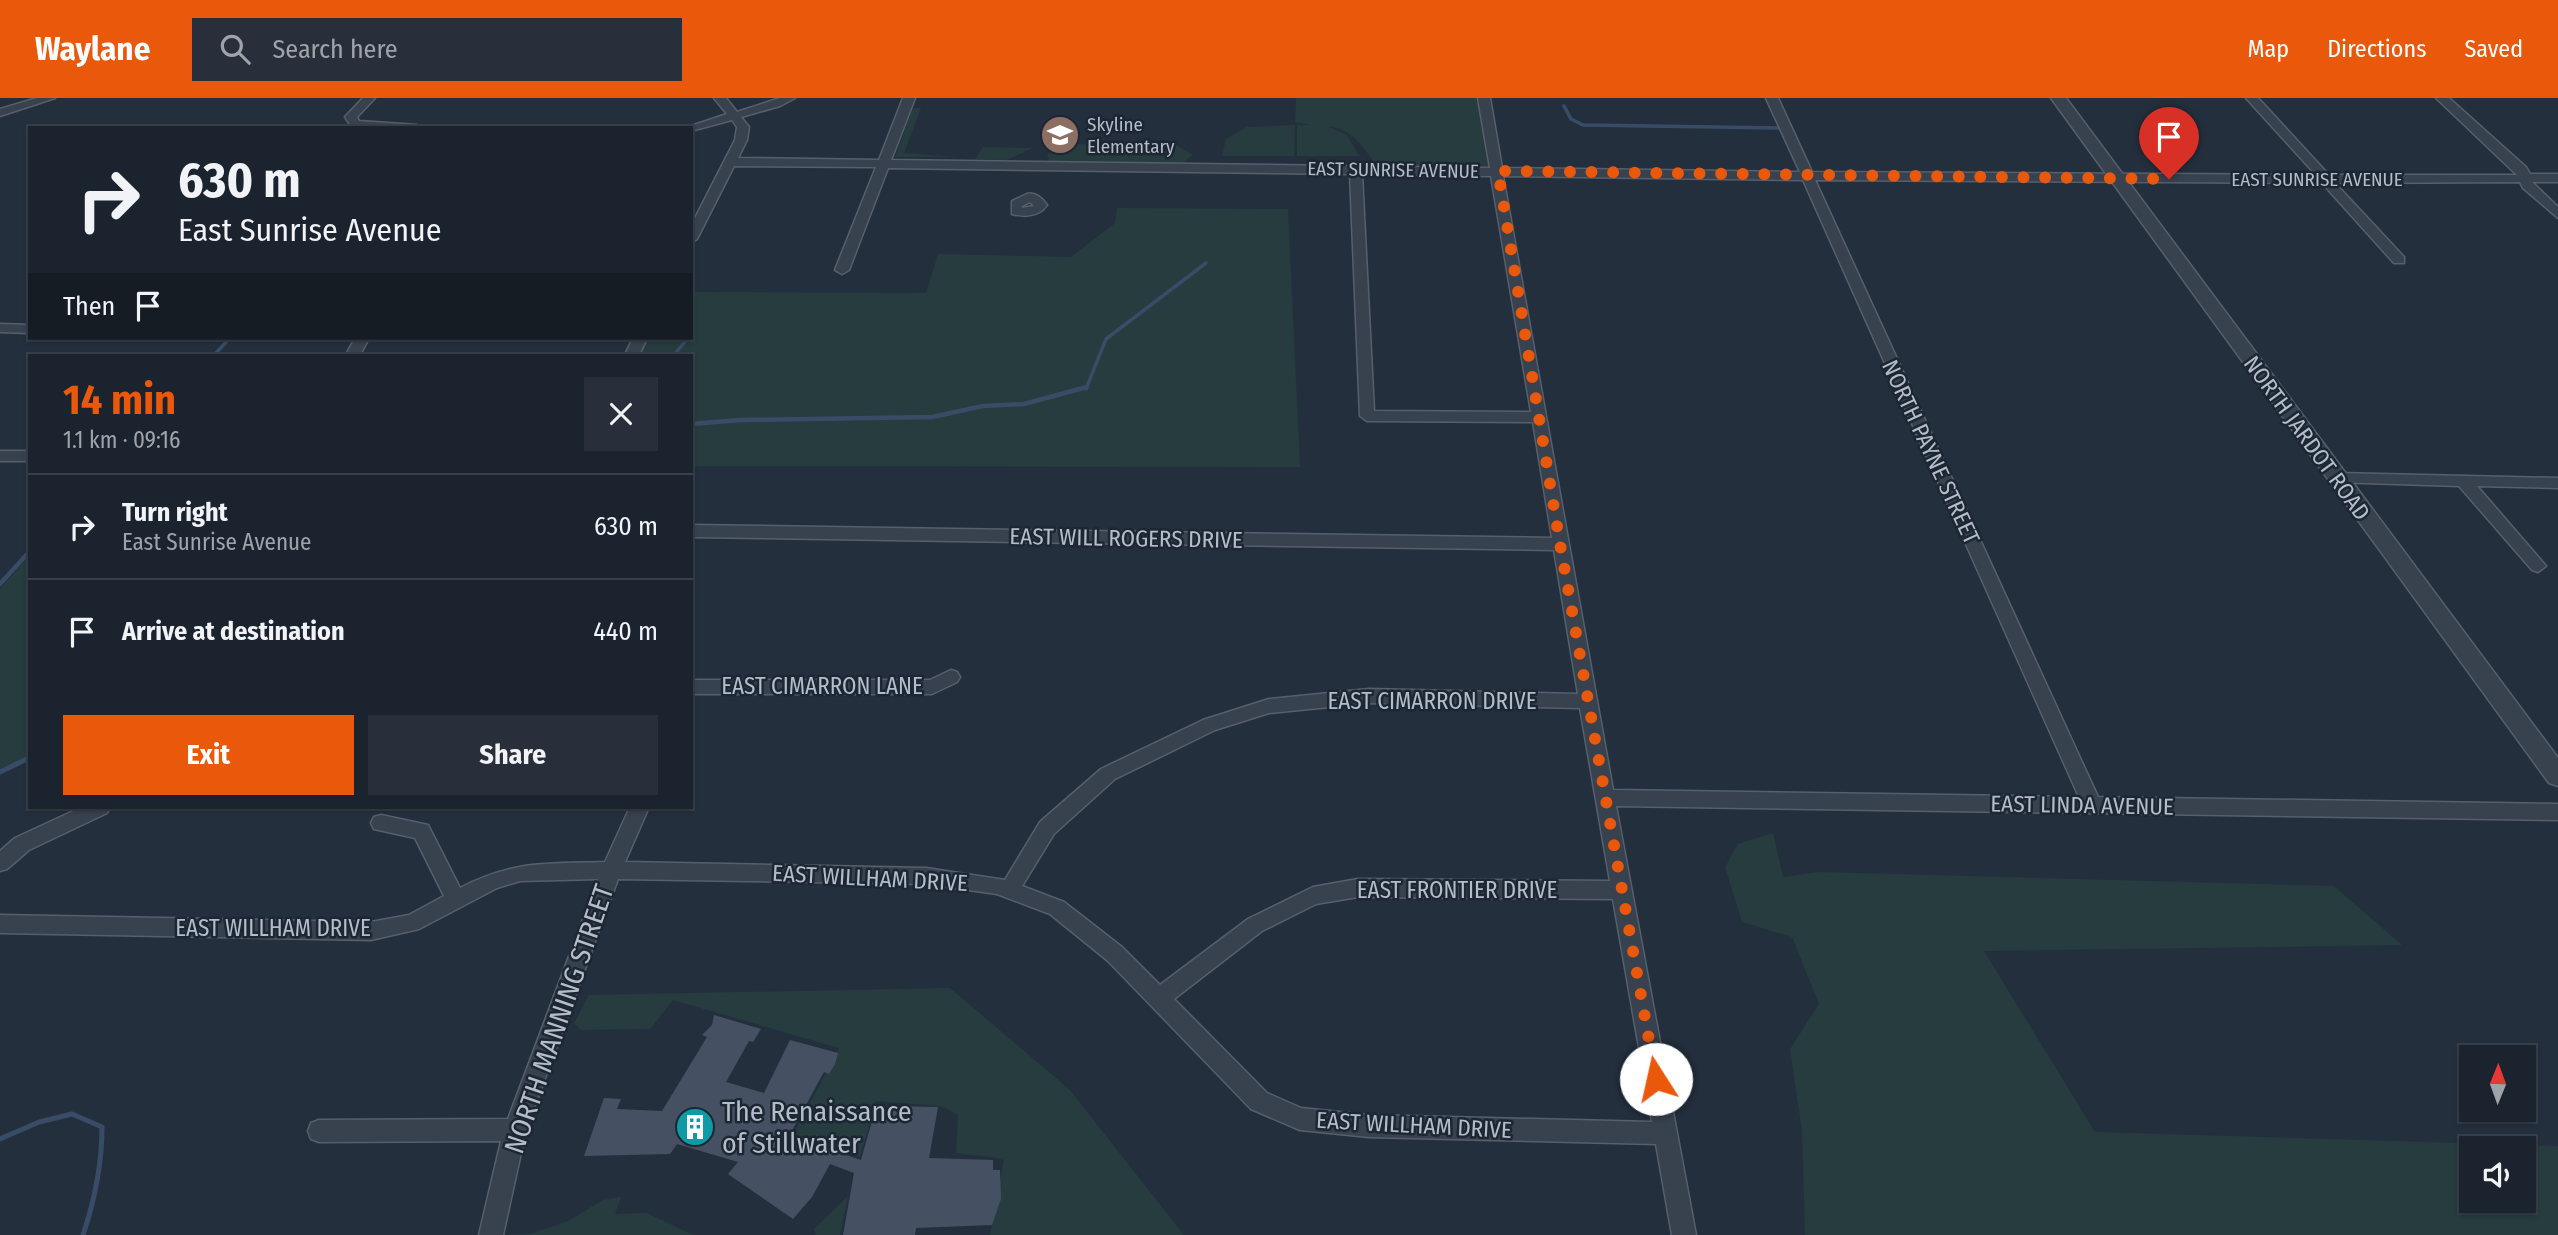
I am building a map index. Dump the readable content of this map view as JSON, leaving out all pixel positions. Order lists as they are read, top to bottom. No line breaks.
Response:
{"streets":{"street":["EAST SUNRISE AVENUE","NORTH JARDOT ROAD","NORTH PAYNE STREET","EAST WILL ROGERS DRIVE","EAST CIMARRON LANE","EAST CIMARRON DRIVE","EAST LINDA AVENUE","EAST WILLHAM DRIVE","EAST FRONTIER DRIVE","NORTH MANNING STREET"]},"crossings":[["EAST SUNRISE AVENUE","NORTH JARDOT ROAD"],["EAST SUNRISE AVENUE","NORTH PAYNE STREET"],["NORTH PAYNE STREET","EAST LINDA AVENUE"],["EAST CIMARRON DRIVE","EAST WILLHAM DRIVE"],["EAST WILLHAM DRIVE","EAST FRONTIER DRIVE"],["EAST WILLHAM DRIVE","NORTH MANNING STREET"]],"places":{"school or university":["Skyline Elementary"],"building":["The Renaissance of Stillwater"]},"north":"top","page":{"header":"Waylane","search":"Search here","nav":["Map","Directions","Saved"],"turn":["630 m","East Sunrise Avenue"],"then":"Then","heading":["14 min","1.1 km · 09:16"],"list":[{"name":"Turn right","note":"East Sunrise Avenue","value":"630 m"},{"name":"Arrive at destination","value":"440 m"}],"buttons":["Exit","Share"]}}
